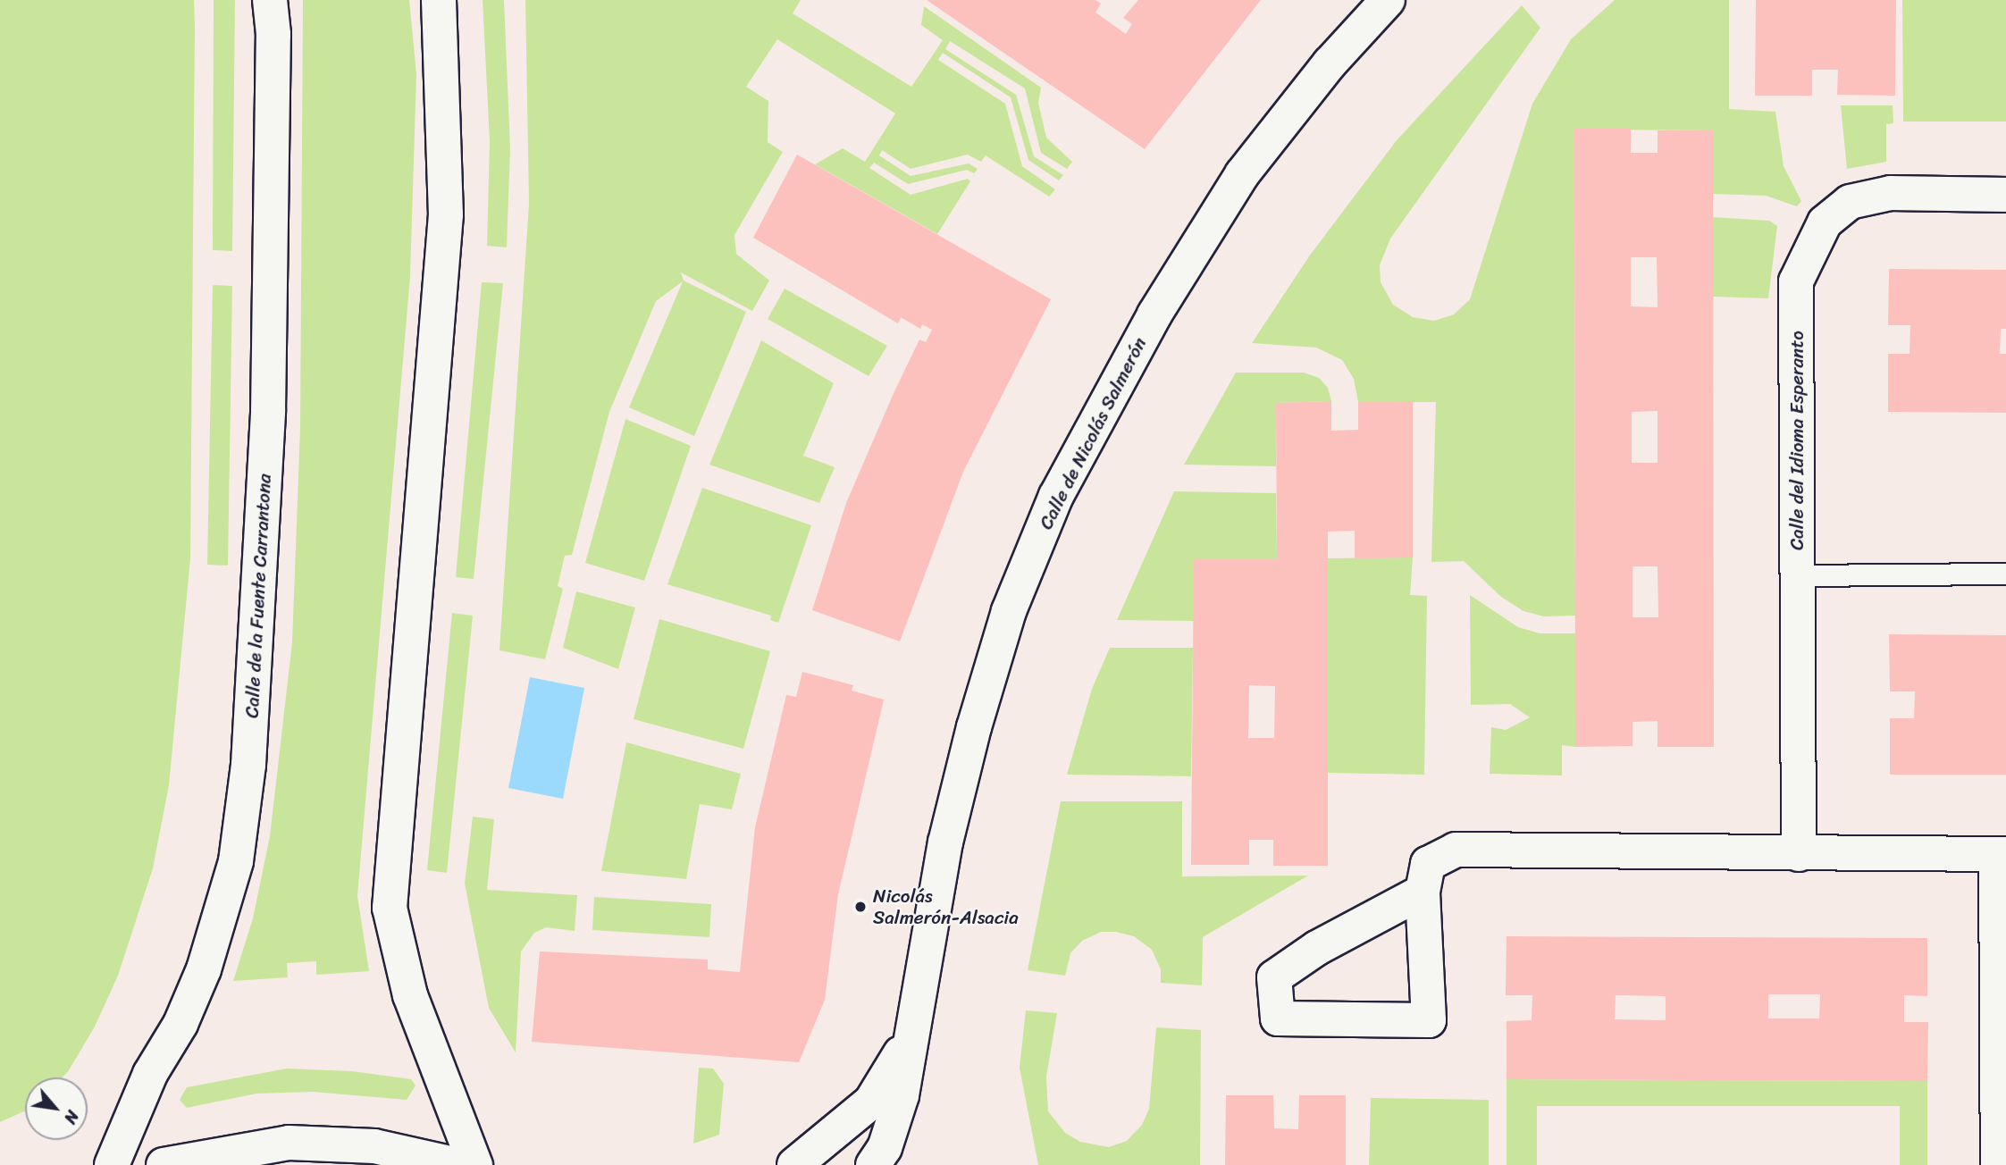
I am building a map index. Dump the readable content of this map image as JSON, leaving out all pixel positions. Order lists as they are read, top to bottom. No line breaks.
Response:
{"streets":{"street":["Calle de Nicolás Salmerón","Calle del Idioma Esperanto","Calle de la Fuente Carrantona"]},"places":["Nicolás Salmerón-Alsacia"],"north":"bottom right"}
